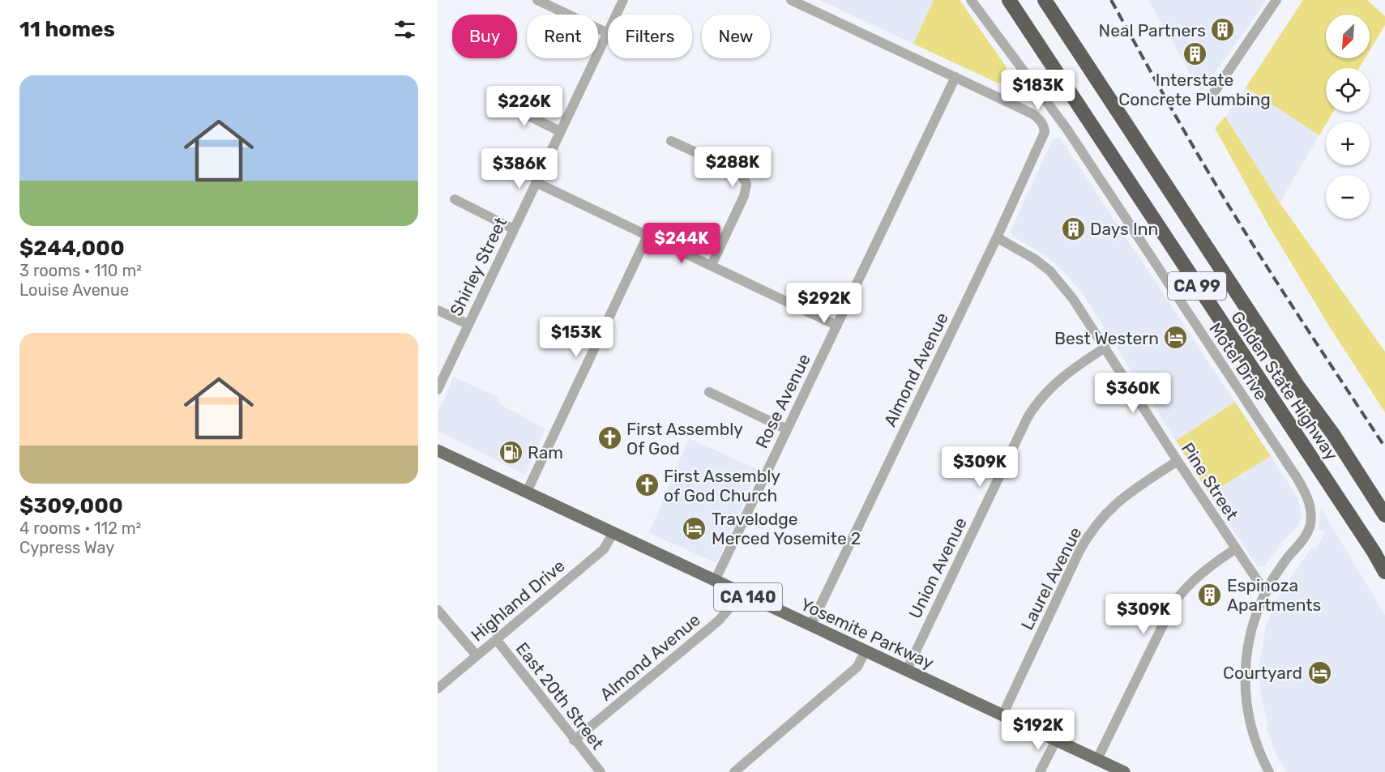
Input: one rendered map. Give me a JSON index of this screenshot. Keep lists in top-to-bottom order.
{
  "streets": {
    "highway": ["CA 99", "Golden State Highway"],
    "main road": ["CA 140", "Yosemite Parkway"],
    "street": [
      "Shirley Street",
      "Motel Drive",
      "Almond Avenue",
      "Rose Avenue",
      "Pine Street",
      "Union Avenue",
      "Laurel Avenue",
      "Highland Drive",
      "East 20th Street"
    ]
  },
  "crossings": [
    ["Motel Drive", "Pine Street"],
    ["Almond Avenue", "Pine Street"],
    ["Almond Avenue", "Yosemite Parkway"],
    ["Almond Avenue", "East 20th Street"],
    ["Rose Avenue", "Yosemite Parkway"],
    ["Pine Street", "Union Avenue"],
    ["Pine Street", "Laurel Avenue"],
    ["Union Avenue", "Yosemite Parkway"],
    ["Laurel Avenue", "Yosemite Parkway"],
    ["Highland Drive", "Yosemite Parkway"],
    ["Highland Drive", "East 20th Street"]
  ],
  "places": {
    "building": [
      "Neal Partners",
      "Interstate Concrete Plumbing",
      "Days Inn",
      "Espinoza Apartments"
    ],
    "hotel": ["Best Western", "Travelodge Merced Yosemite 2", "Courtyard"],
    "church": ["First Assembly Of God", "First Assembly of God Church"],
    "fuel station": ["Ram"]
  },
  "north": "bottom left",
  "page": {
    "heading": "11 homes",
    "map_buttons": ["+", "−"],
    "chip": [
      "Buy",
      "Rent",
      "Filters",
      "New"
    ],
    "list": [
      {
        "name": "$244,000",
        "note": "3 rooms · 110 m² · Louise Avenue"
      },
      {
        "name": "$309,000",
        "note": "4 rooms · 112 m² · Cypress Way"
      }
    ],
    "price": [
      "$183K",
      "$226K",
      "$288K",
      "$386K",
      "$244K",
      "$292K",
      "$153K",
      "$360K",
      "$309K",
      "$309K",
      "$192K"
    ]
  }
}
